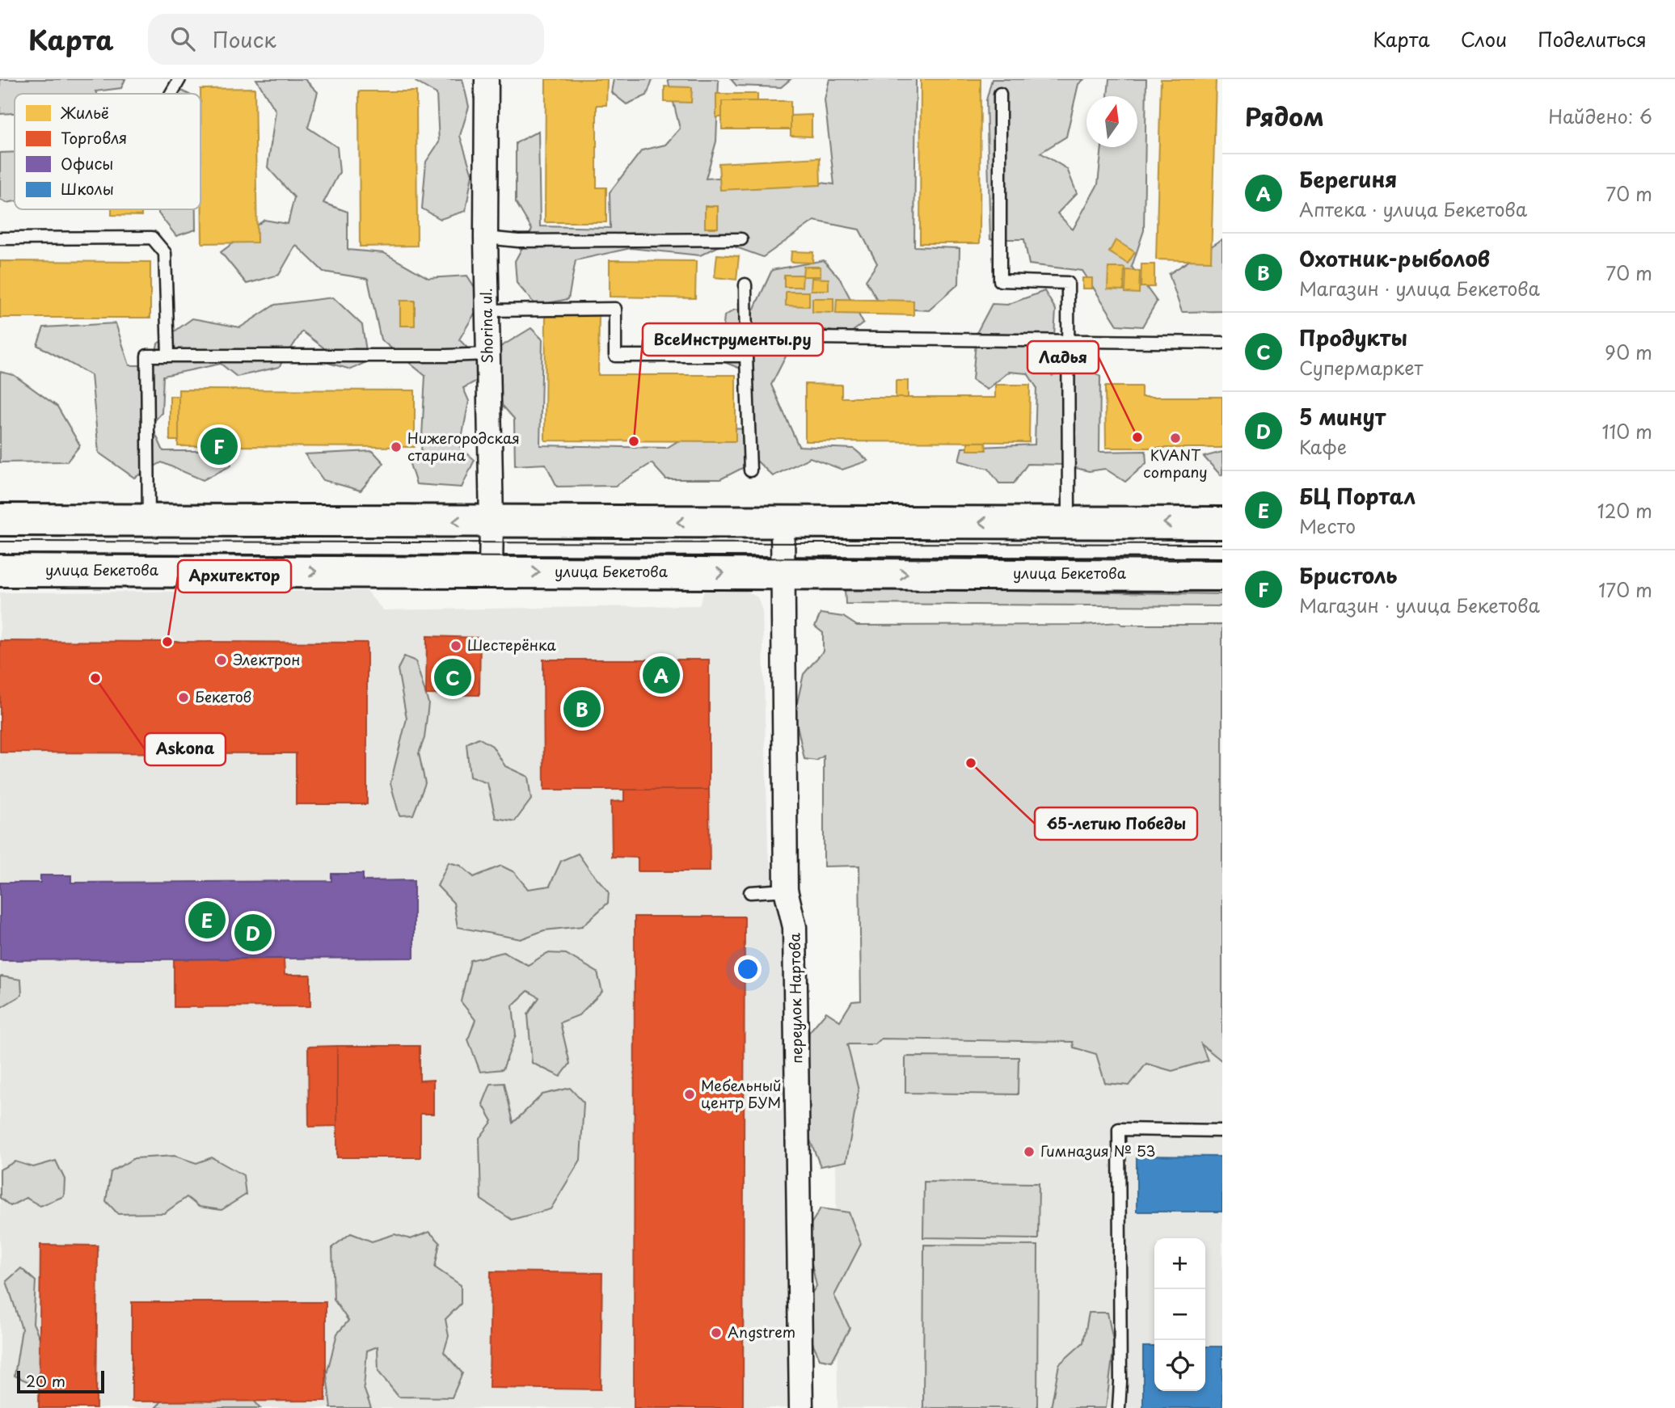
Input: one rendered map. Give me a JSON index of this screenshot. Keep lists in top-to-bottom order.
{
  "streets": {
    "main road": ["улица Бекетова"],
    "street": ["Shorina ul.", "переулок Нартова"]
  },
  "crossings": [
    ["Shorina ul.", "улица Бекетова"],
    ["улица Бекетова", "переулок Нартова"]
  ],
  "places": [
    "Ладья",
    "KVANT company",
    "ВсеИнструменты.ру",
    "Нижегородская старина",
    "Архитектор",
    "Шестерёнка",
    "Электрон",
    "Askona",
    "Бекетов",
    "65-летию Победы",
    "Мебельный центр БУМ",
    "Гимназия № 53",
    "Angstrem"
  ],
  "legend": [
    "Жильё",
    "Торговля",
    "Офисы",
    "Школы"
  ],
  "scale_bar": "20 m",
  "north": "top",
  "page": {
    "header": "Карта",
    "search": "Поиск",
    "nav": ["Карта", "Слои", "Поделиться"],
    "heading": ["Рядом", "Найдено: 6"],
    "list": [
      {
        "mark": "A",
        "name": "Берегиня",
        "note": "Аптека · улица Бекетова",
        "value": "70 m"
      },
      {
        "mark": "B",
        "name": "Охотник-рыболов",
        "note": "Магазин · улица Бекетова",
        "value": "70 m"
      },
      {
        "mark": "C",
        "name": "Продукты",
        "note": "Супермаркет",
        "value": "90 m"
      },
      {
        "mark": "D",
        "name": "5 минут",
        "note": "Кафе",
        "value": "110 m"
      },
      {
        "mark": "E",
        "name": "БЦ Портал",
        "note": "Место",
        "value": "120 m"
      },
      {
        "mark": "F",
        "name": "Бристоль",
        "note": "Магазин · улица Бекетова",
        "value": "170 m"
      }
    ],
    "pins": [
      "F",
      "A",
      "C",
      "B",
      "E",
      "D"
    ],
    "map_buttons": ["+", "−"],
    "scale": "20 m"
  }
}
